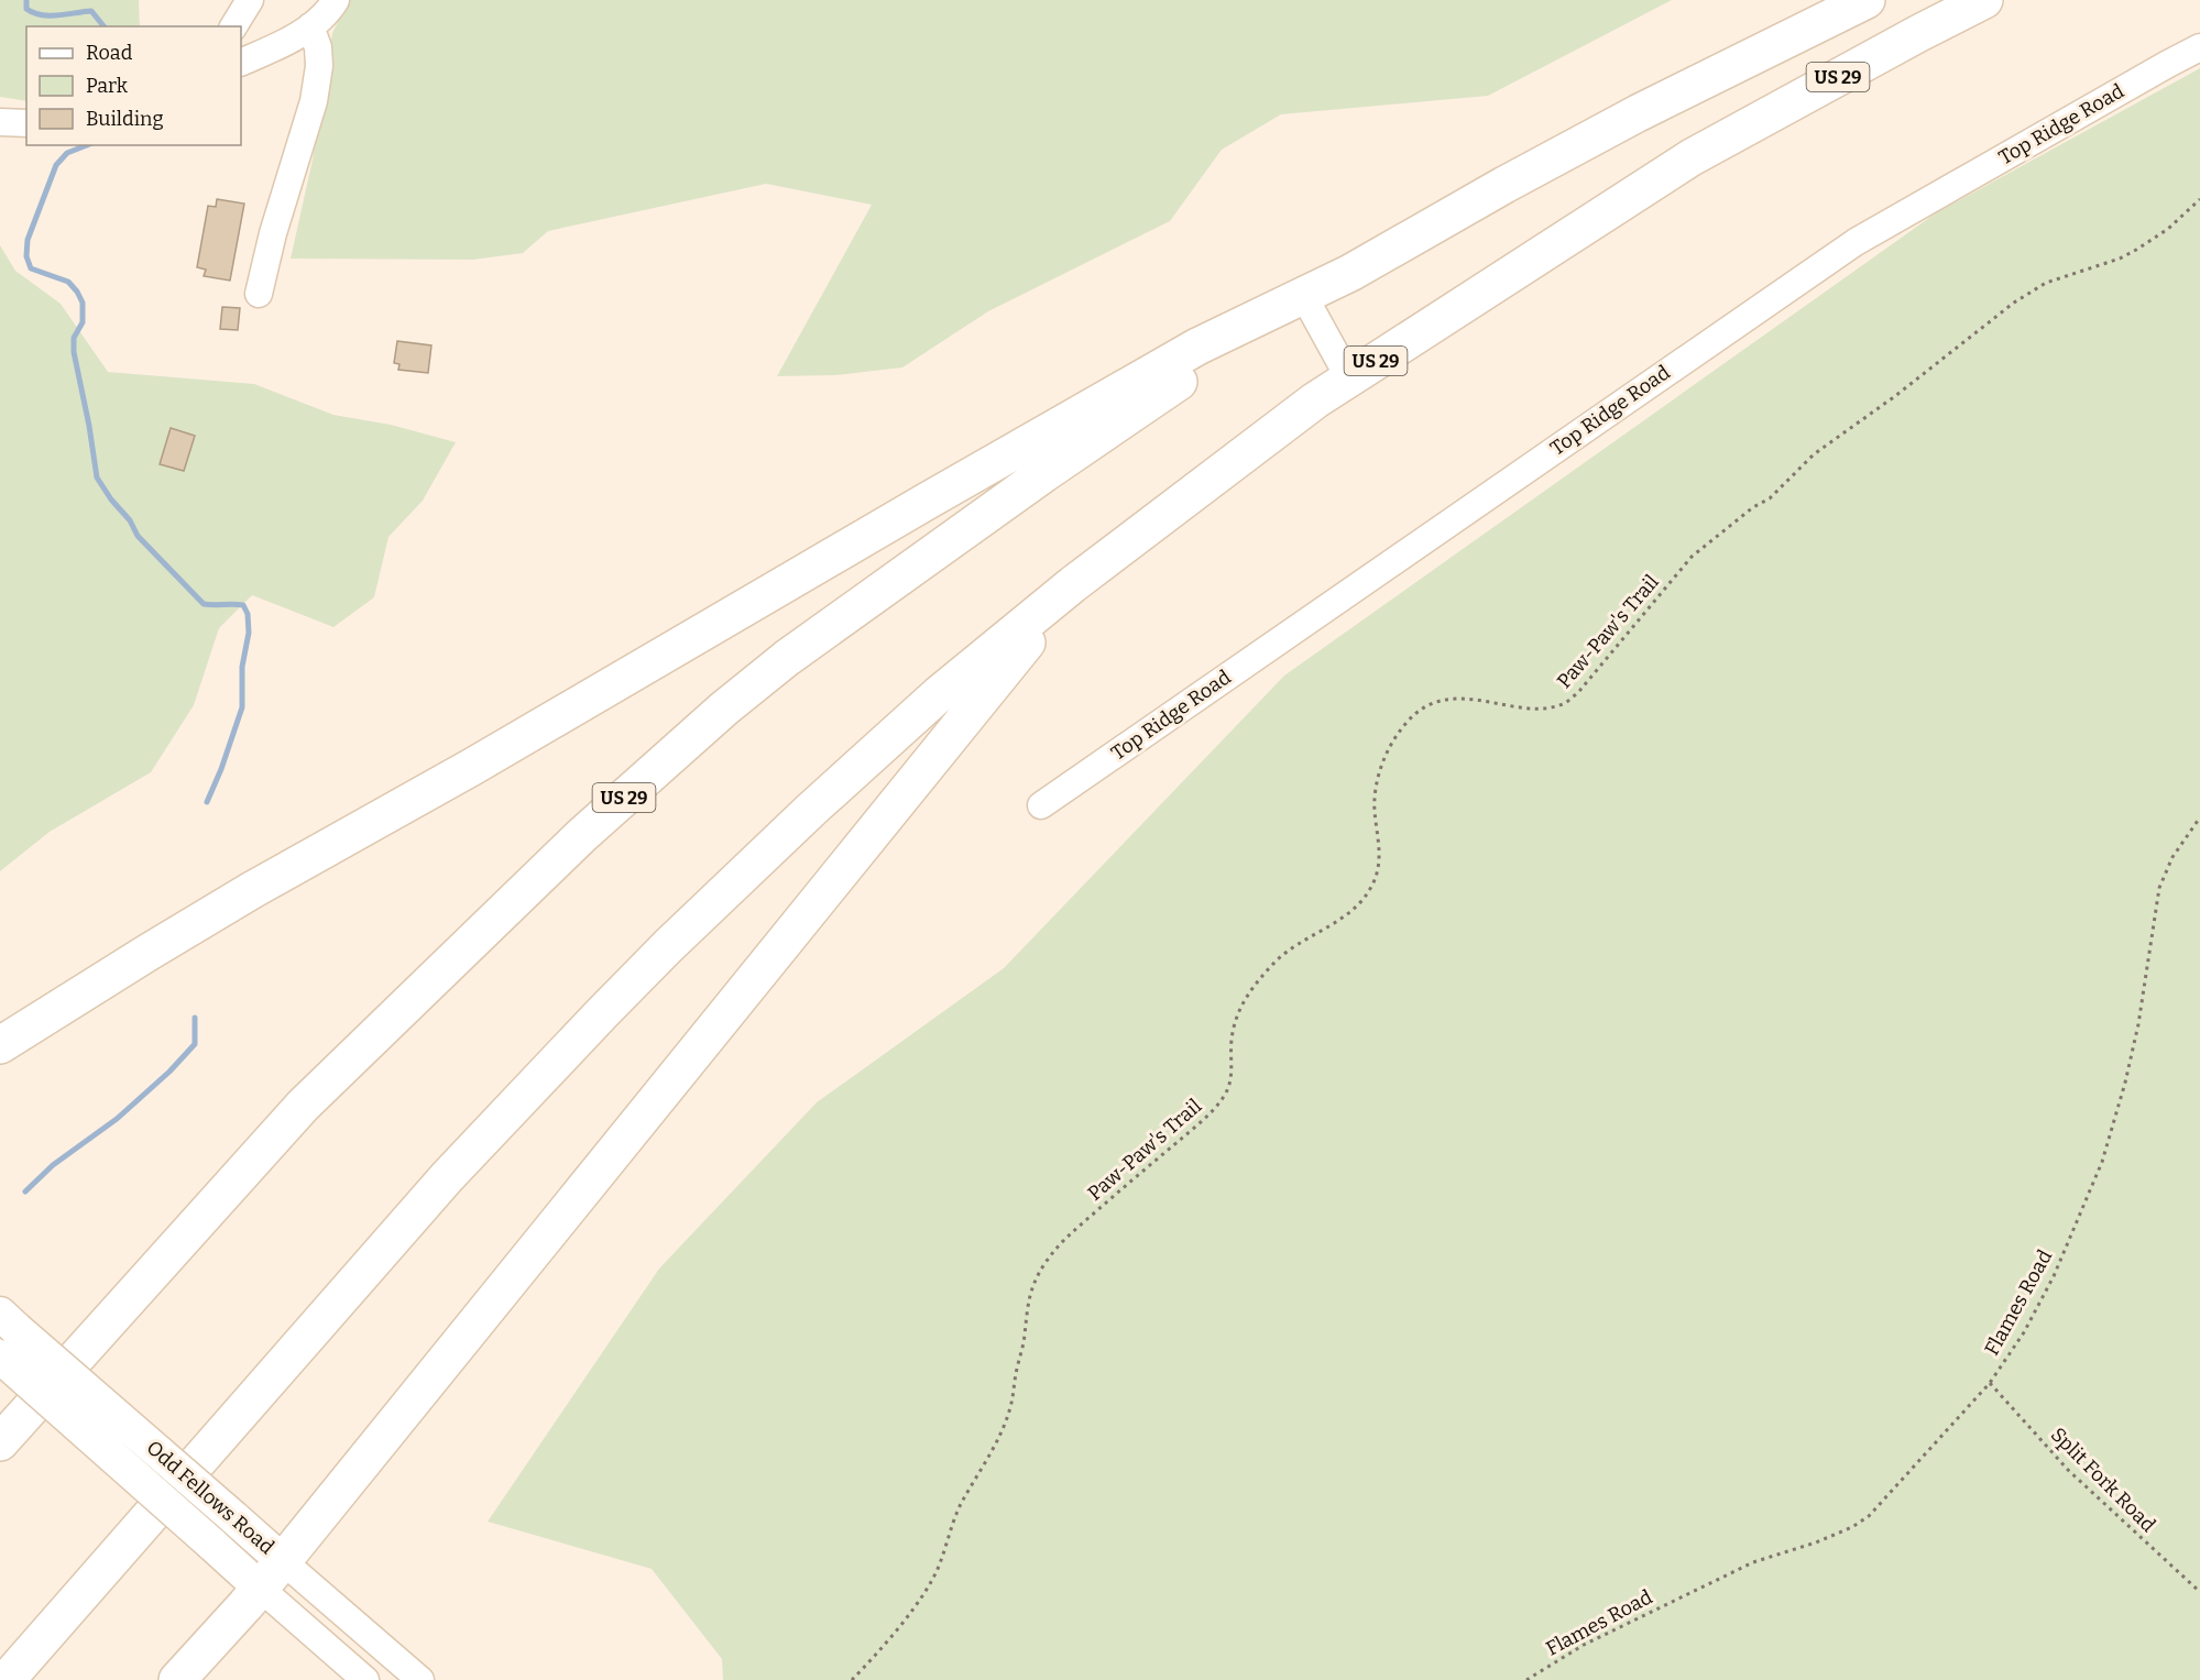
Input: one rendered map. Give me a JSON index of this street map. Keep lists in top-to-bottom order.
{
  "streets": {
    "highway": ["US 29"],
    "main road": ["Odd Fellows Road"],
    "street": ["Top Ridge Road"],
    "path": ["Paw-Paw's Trail", "Flames Road", "Split Fork Road"]
  },
  "crossings": [
    ["Flames Road", "Split Fork Road"]
  ],
  "legend": ["Road", "Park", "Building"]
}
